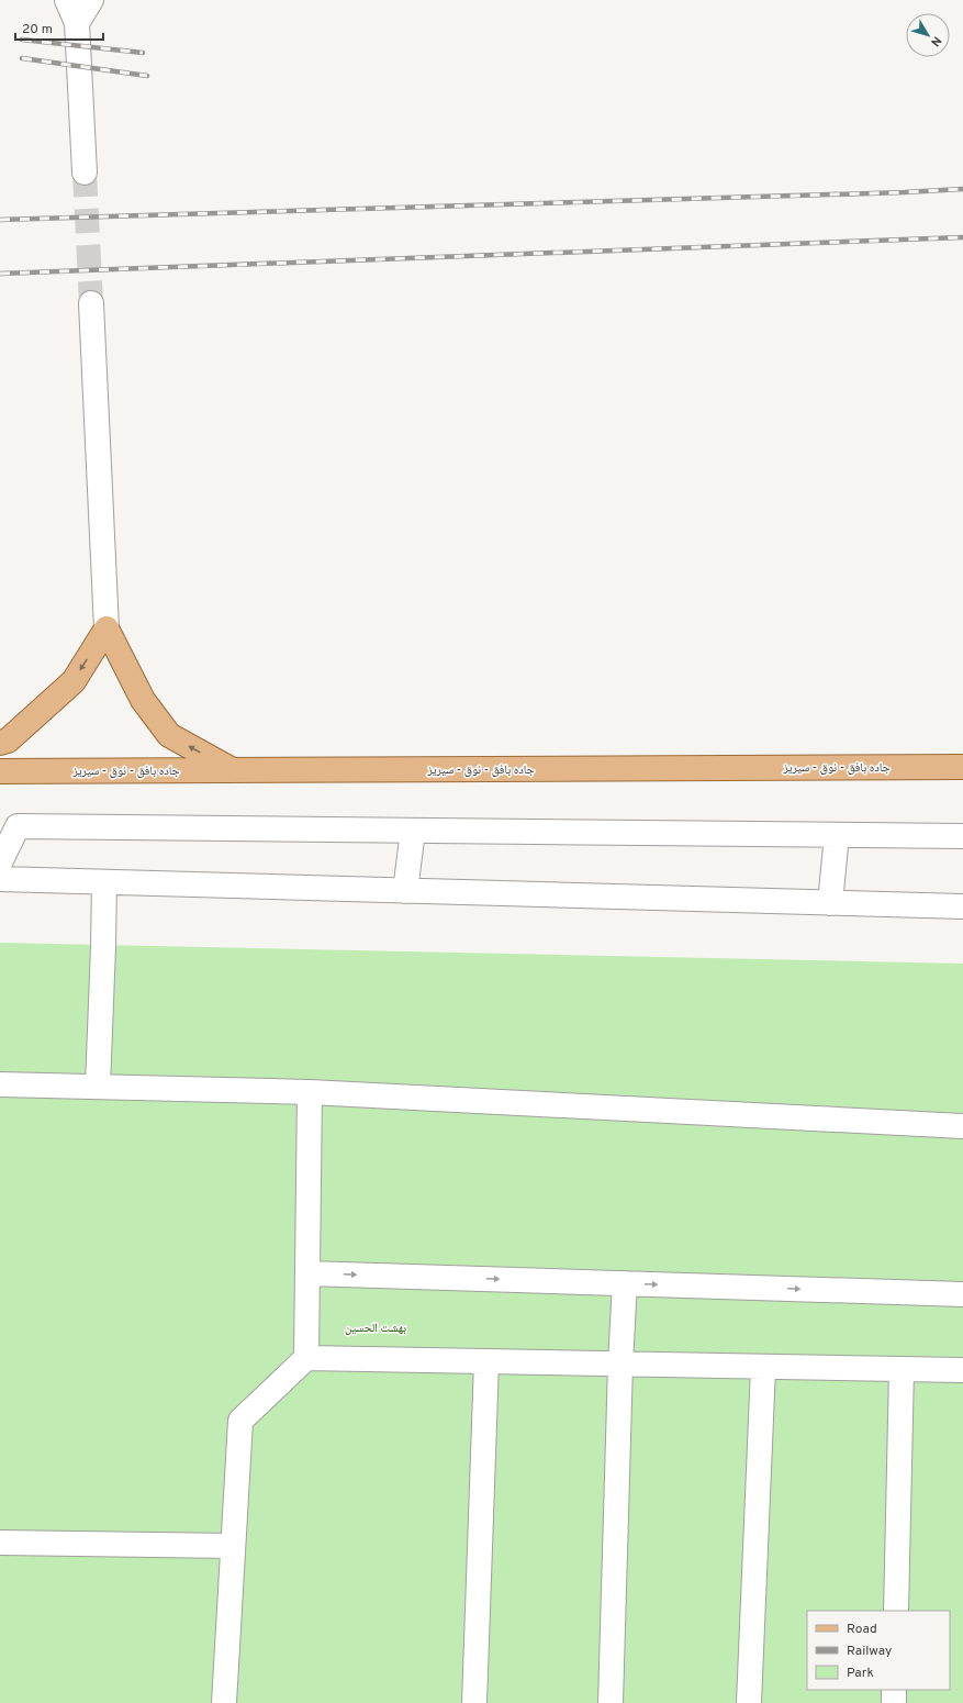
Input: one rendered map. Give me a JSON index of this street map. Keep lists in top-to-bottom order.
{
  "streets": {
    "main road": ["جاده بافق - نوق - سیریز"]
  },
  "parks": ["بهشت الحسین"],
  "legend": ["Road", "Railway", "Park"],
  "scale_bar": "20 m",
  "north": "bottom right"
}
